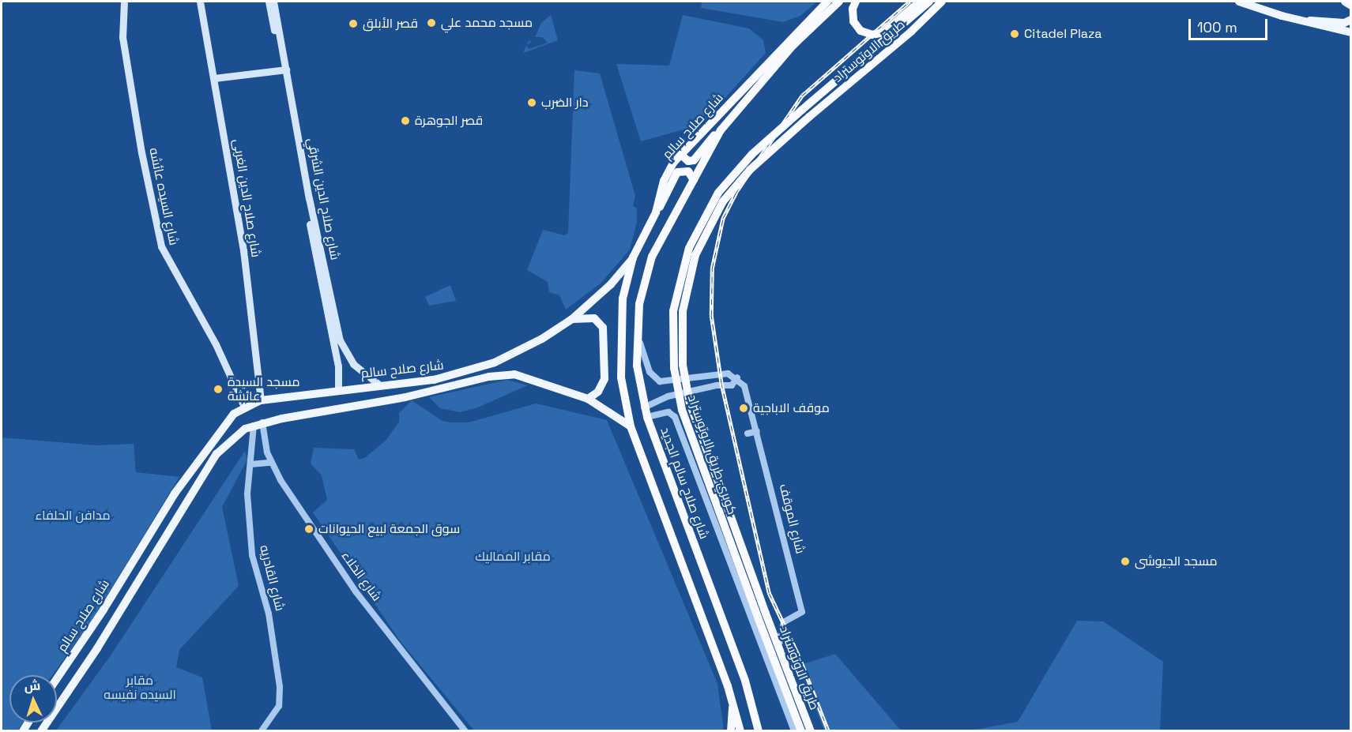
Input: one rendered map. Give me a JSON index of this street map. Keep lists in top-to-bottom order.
{
  "streets": {
    "highway": [
      "طريق الاوتوستراد",
      "شارع صلاح سالم",
      "كوبري طريق الاوتوستراد",
      "شارع صلاح سالم الجديد"
    ],
    "main road": ["شارع السيده عائشه", "شارع صلاح الدين الغربى", "شارع صلاح الدين الشرقي"],
    "street": ["شارع الموقف", "شارع الخلاء", "شارع القادريه"]
  },
  "crossings": [
    ["طريق الاوتوستراد", "كوبري طريق الاوتوستراد"],
    ["طريق الاوتوستراد", "شارع الموقف"],
    ["شارع صلاح سالم", "شارع السيده عائشه"],
    ["شارع صلاح سالم", "شارع صلاح الدين الغربى"],
    ["شارع صلاح سالم", "شارع صلاح الدين الشرقي"],
    ["شارع صلاح سالم", "شارع صلاح سالم الجديد"],
    ["شارع صلاح سالم", "شارع الخلاء"],
    ["شارع صلاح سالم", "شارع القادريه"]
  ],
  "parks": ["مدافن الحلفاء", "مقابر المماليك", "مقابر السيده نفيسه"],
  "places": [
    "مسجد محمد علي",
    "قصر الأبلق",
    "Citadel Plaza",
    "دار الضرب",
    "قصر الجوهرة",
    "مسجد السيدة عائشة",
    "موقف الاباجية",
    "سوق الجمعة لبيع الحيوانات",
    "مسجد الجيوشى"
  ],
  "scale_bar": "100 m",
  "north": "top"
}
